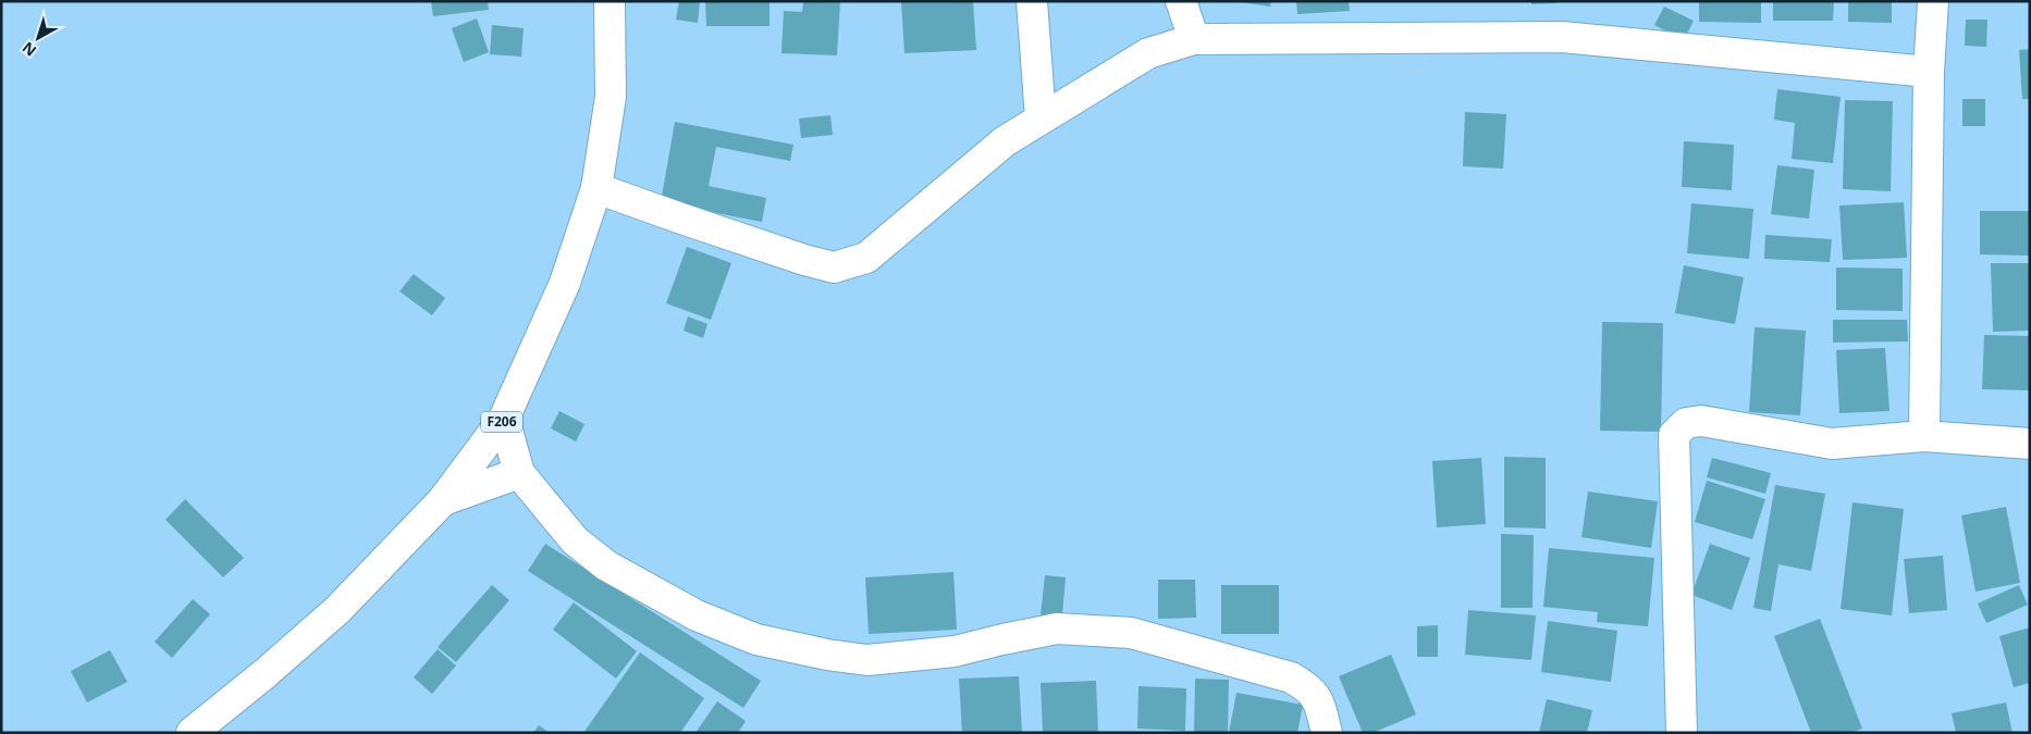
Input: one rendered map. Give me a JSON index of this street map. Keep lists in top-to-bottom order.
{
  "streets": {
    "street": ["F206"]
  },
  "north": "bottom left"
}
